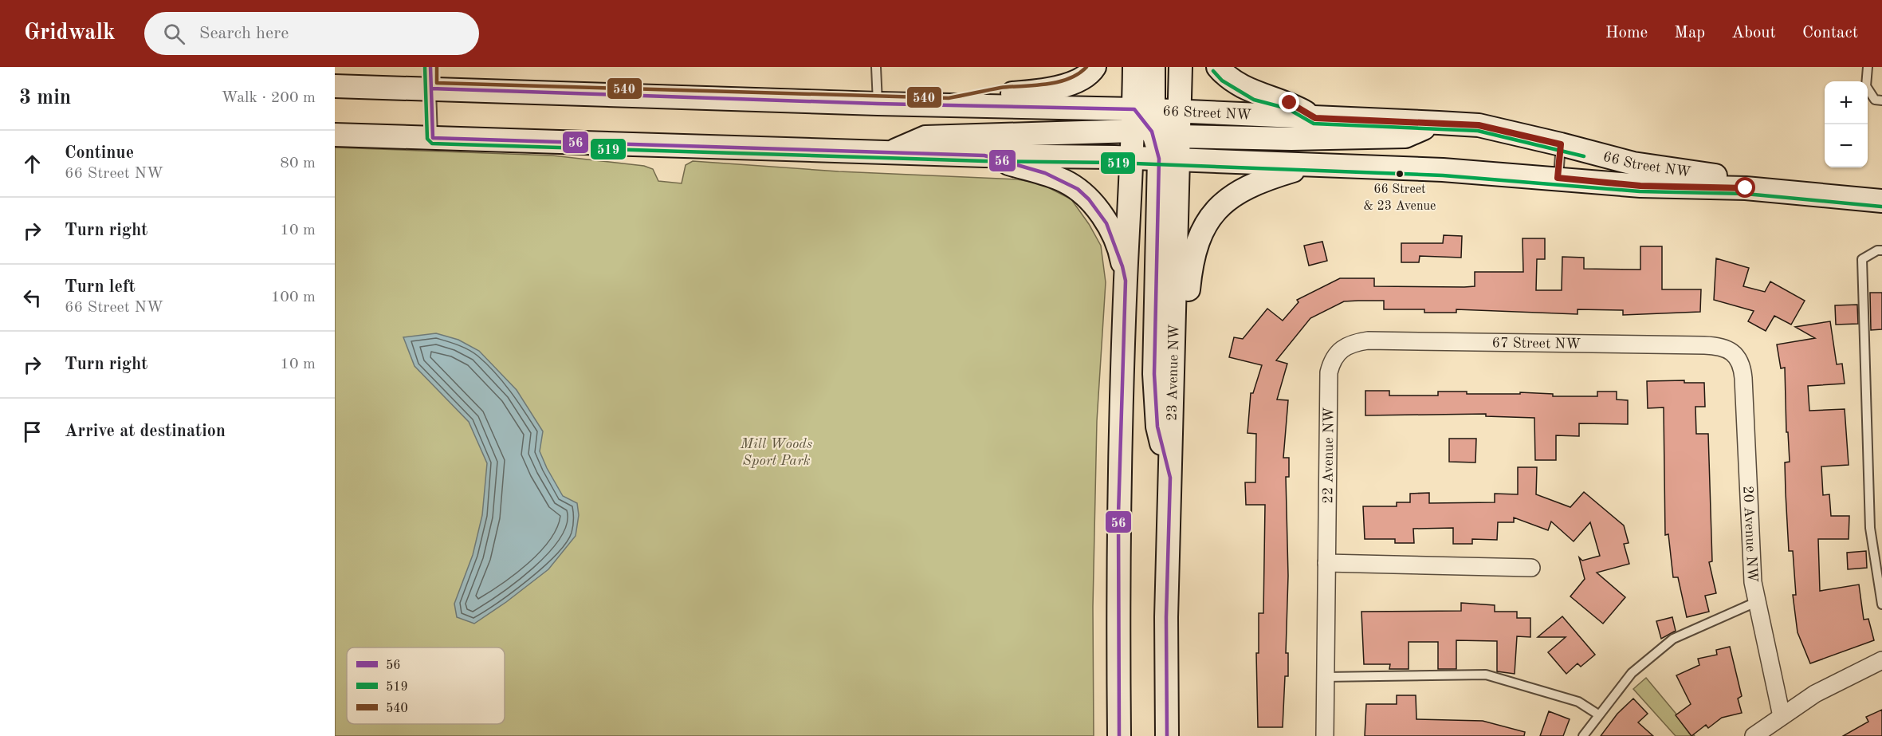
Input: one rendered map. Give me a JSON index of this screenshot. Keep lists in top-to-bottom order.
{
  "streets": {
    "main road": ["66 Street NW", "23 Avenue NW"],
    "street": ["67 Street NW", "22 Avenue NW", "20 Avenue NW"]
  },
  "crossings": [
    ["66 Street NW", "23 Avenue NW"],
    ["67 Street NW", "22 Avenue NW"],
    ["67 Street NW", "20 Avenue NW"]
  ],
  "parks": ["Mill Woods Sport Park"],
  "places": ["66 Street & 23 Avenue"],
  "lines": ["transit line 56", "transit line 519", "transit line 540"],
  "legend": ["56", "519", "540"],
  "page": {
    "header": "Gridwalk",
    "search": "Search here",
    "nav": [
      "Home",
      "Map",
      "About",
      "Contact"
    ],
    "heading": ["3 min", "Walk · 200 m"],
    "map_buttons": ["+", "−"],
    "list": [
      ["Continue", "66 Street NW", "80 m"],
      ["Turn right", "10 m"],
      ["Turn left", "66 Street NW", "100 m"],
      ["Turn right", "10 m"],
      "Arrive at destination"
    ]
  }
}
